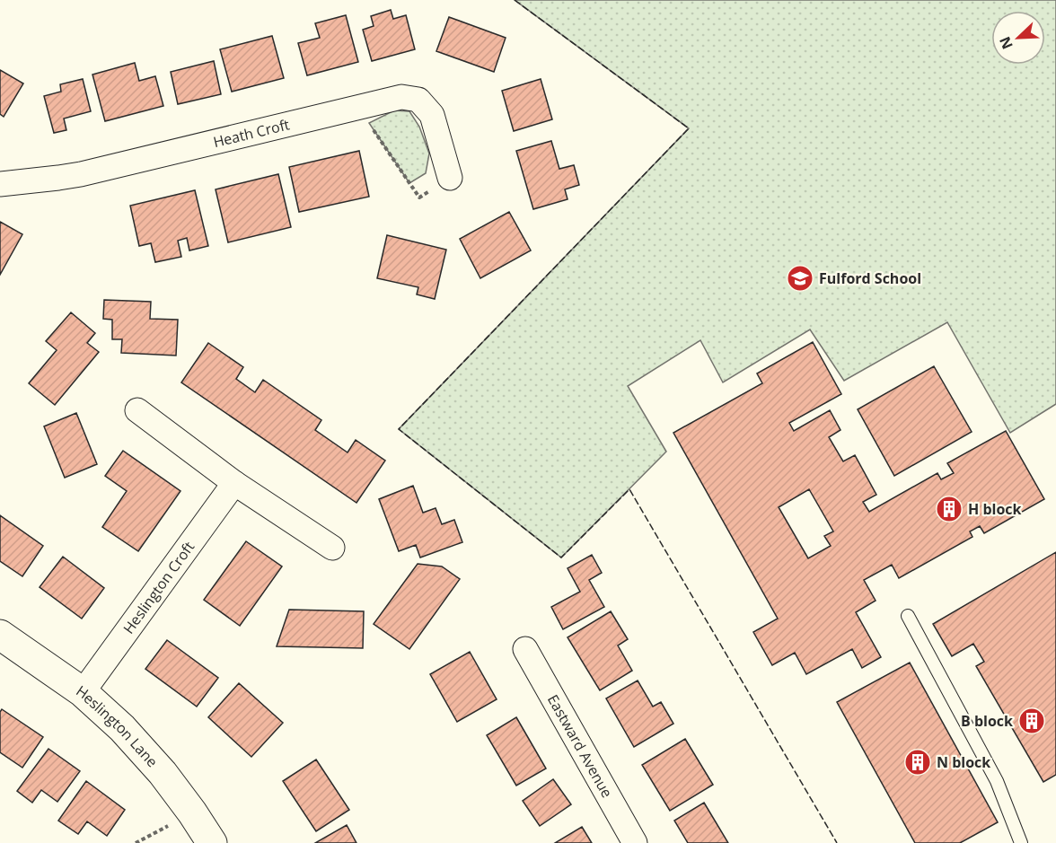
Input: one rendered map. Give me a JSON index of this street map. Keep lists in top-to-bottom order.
{
  "streets": {
    "street": [
      "Heath Croft",
      "Heslington Croft",
      "Heslington Lane",
      "Eastward Avenue"
    ]
  },
  "crossings": [
    ["Heslington Croft", "Heslington Lane"]
  ],
  "places": {
    "school or university": ["Fulford School"],
    "building": ["H block", "B block", "N block"]
  },
  "north": "bottom left"
}
